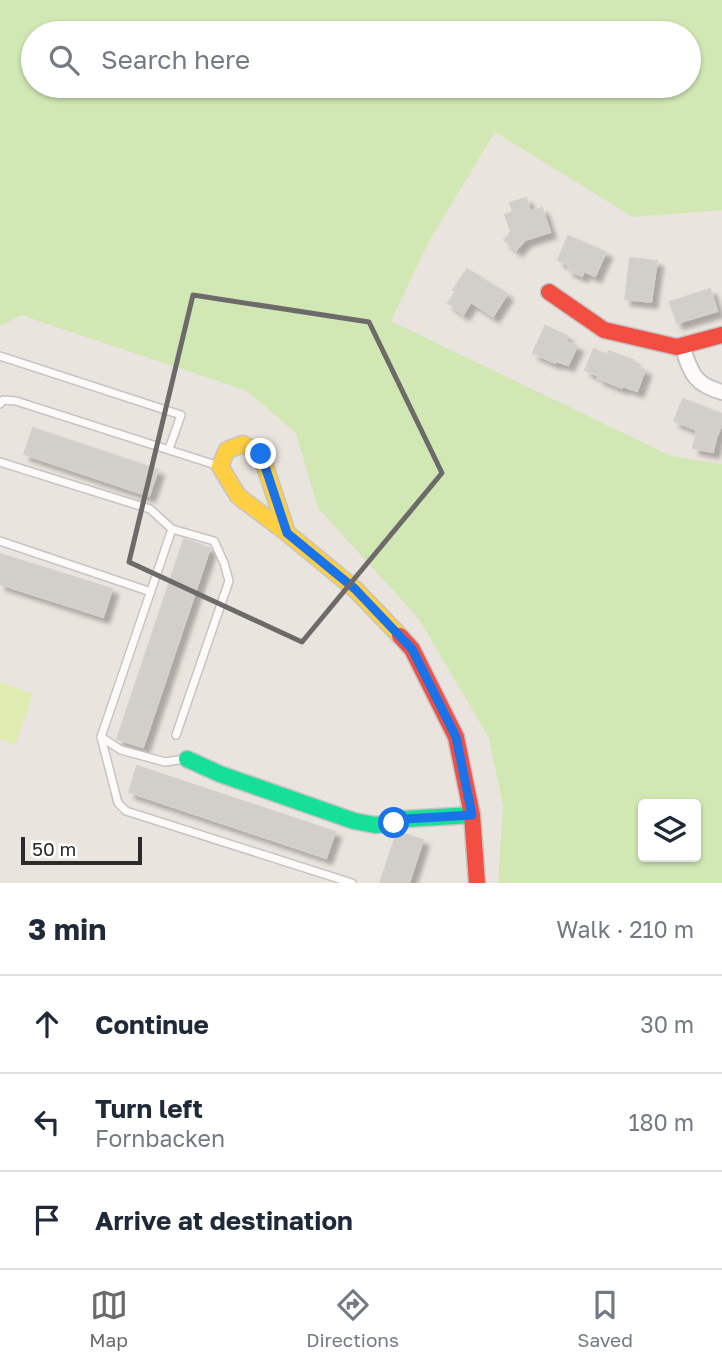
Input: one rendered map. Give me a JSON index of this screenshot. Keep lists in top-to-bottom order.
{
  "scale_bar": "50 m",
  "page": {
    "search": "Search here",
    "scale": "50 m",
    "heading": ["3 min", "Walk · 210 m"],
    "list": [
      ["Continue", "30 m"],
      ["Turn left", "Fornbacken", "180 m"],
      "Arrive at destination"
    ],
    "nav": ["Map", "Directions", "Saved"]
  }
}
